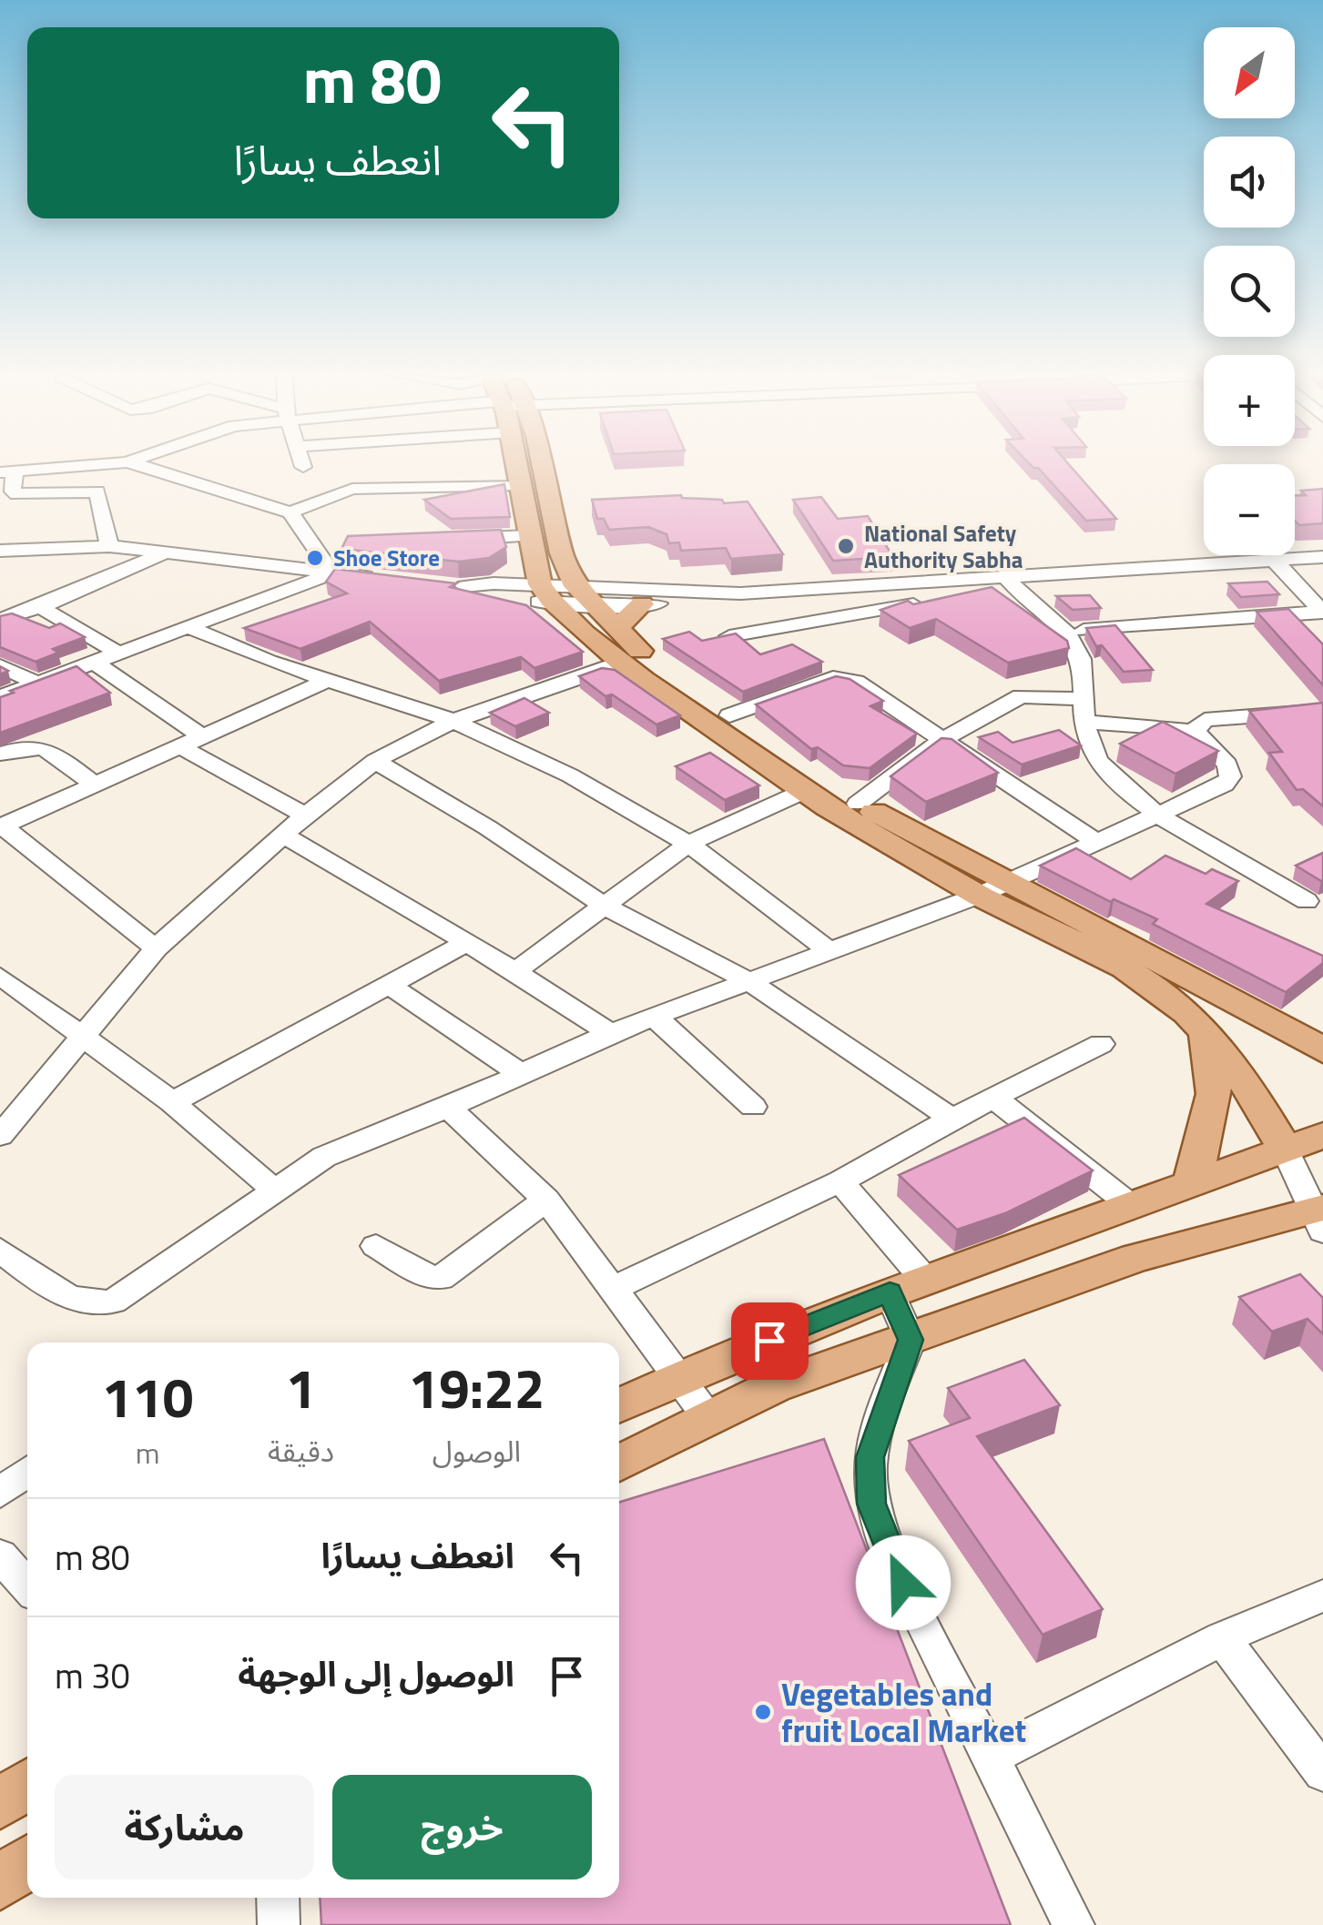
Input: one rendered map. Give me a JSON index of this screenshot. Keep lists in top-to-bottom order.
{
  "places": ["National Safety Authority Sabha", "Shoe Store", "Vegetables and fruit Local Market"],
  "north": "bottom left",
  "page": {
    "map_buttons": ["+", "−"],
    "turn": ["80 m", "انعطف يسارًا"],
    "eta": [
      "19:22",
      "الوصول",
      "1",
      "دقيقة",
      "110",
      "m"
    ],
    "list": [
      {
        "name": "انعطف يسارًا",
        "value": "80 m"
      },
      {
        "name": "الوصول إلى الوجهة",
        "value": "30 m"
      }
    ],
    "buttons": ["خروج", "مشاركة"]
  }
}
